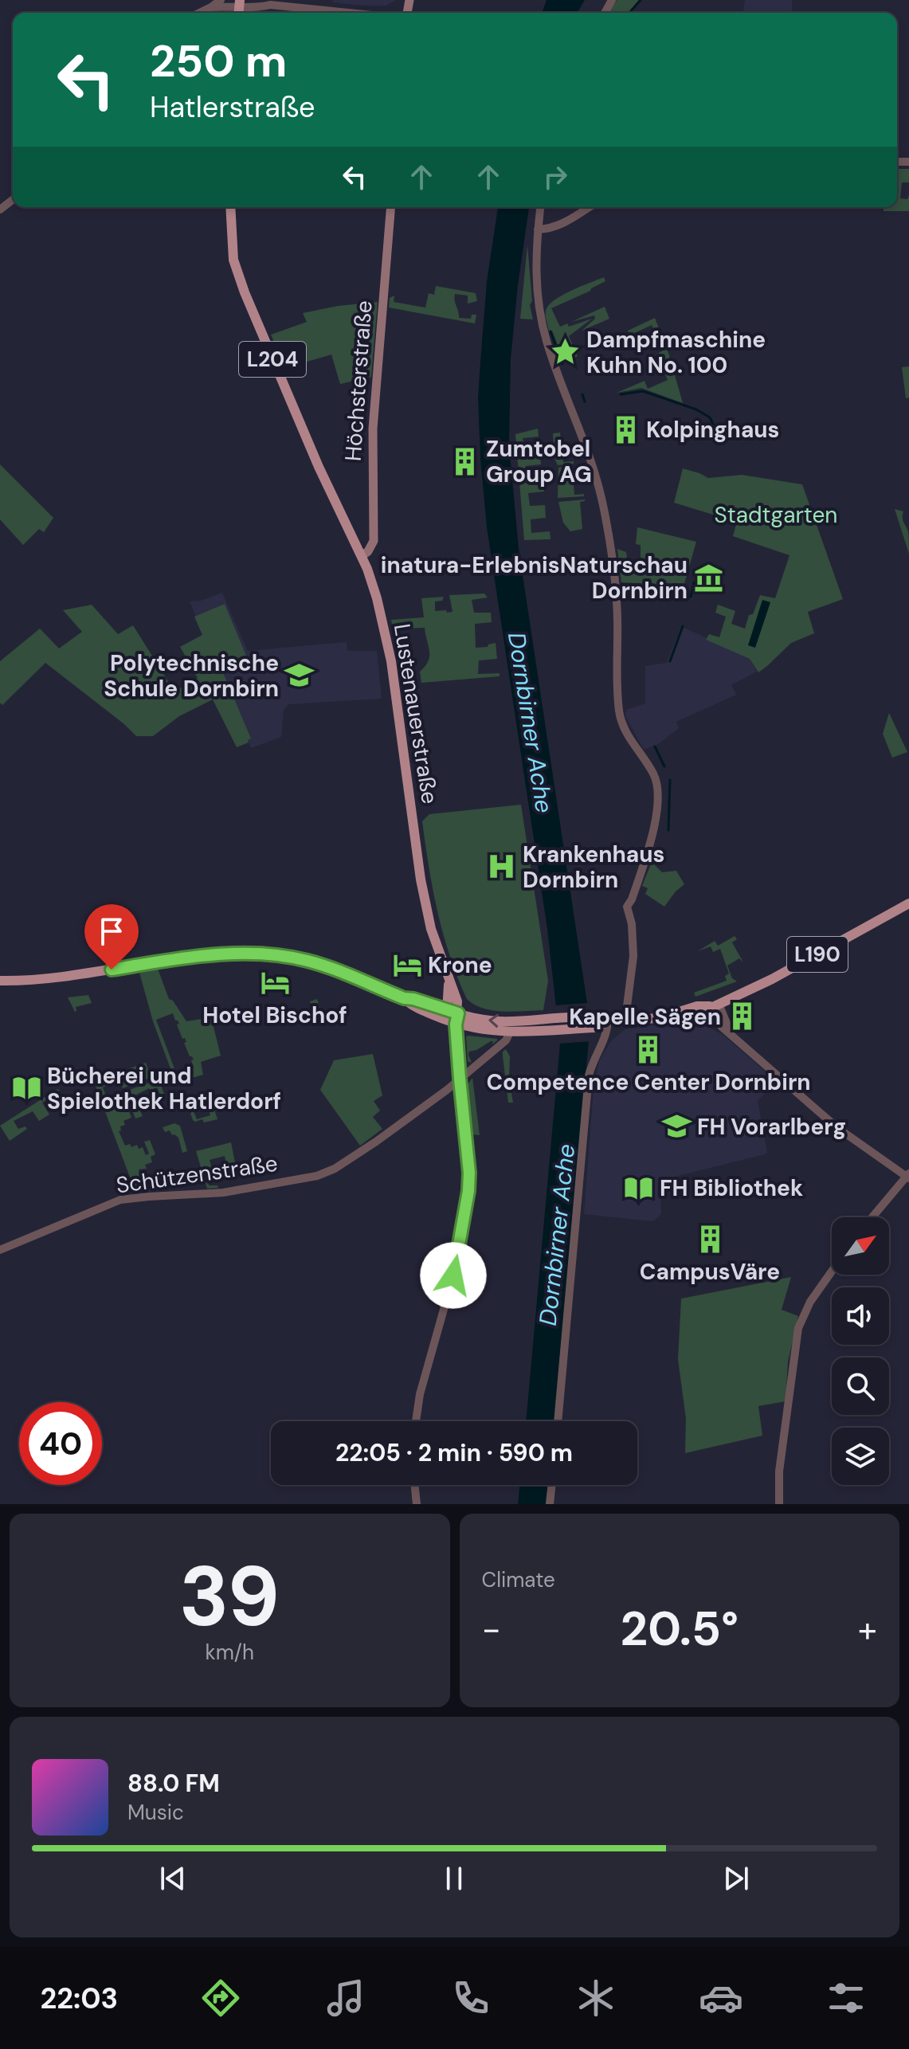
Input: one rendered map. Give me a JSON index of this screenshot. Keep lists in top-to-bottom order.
{
  "streets": {
    "main road": [
      "L204",
      "Höchsterstraße",
      "Lustenauerstraße",
      "L190"
    ],
    "street": ["Schützenstraße"]
  },
  "crossings": [
    ["L204", "Lustenauerstraße"],
    ["L204", "L190"],
    ["Höchsterstraße", "Lustenauerstraße"],
    ["Lustenauerstraße", "L190"],
    ["L190", "Schützenstraße"]
  ],
  "water": ["Dornbirner Ache"],
  "parks": ["Stadtgarten"],
  "places": {
    "place": ["Dampfmaschine Kuhn No. 100"],
    "building": [
      "Kolpinghaus",
      "Zumtobel Group AG",
      "Kapelle Sägen",
      "Competence Center Dornbirn",
      "CampusVäre"
    ],
    "museum": ["inatura-ErlebnisNaturschau Dornbirn"],
    "school or university": ["Polytechnische Schule Dornbirn", "FH Vorarlberg"],
    "hospital": ["Krankenhaus Dornbirn"],
    "hotel": ["Krone", "Hotel Bischof"],
    "library": ["Bücherei und Spielothek Hatlerdorf", "FH Bibliothek"]
  },
  "north": "top right",
  "page": {
    "turn": ["250 m", "Hatlerstraße"],
    "limit": "40",
    "trip": "22:05 · 2 min · 590 m",
    "tile": [
      ["39", "km/h"],
      "Climate"
    ],
    "heat": ["−", "20.5°", "+"],
    "song": ["88.0 FM", "Music"],
    "tabs": "22:03"
  }
}
